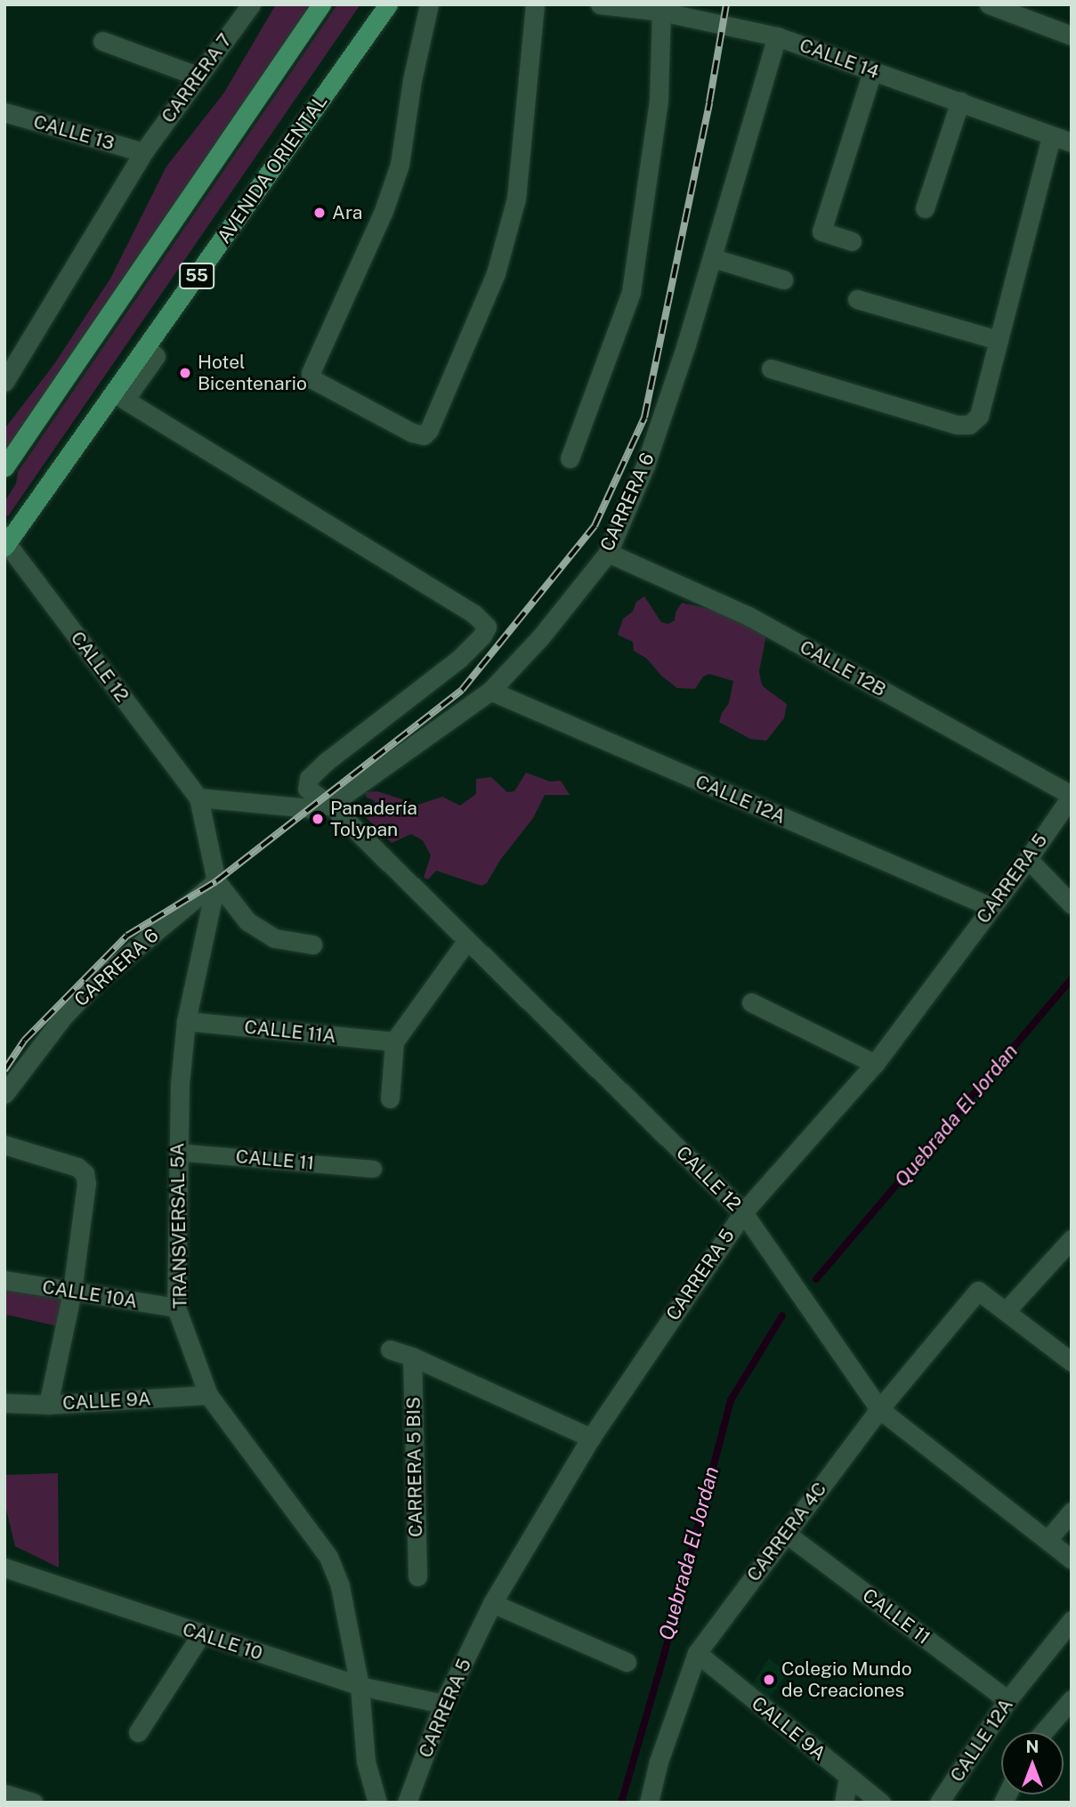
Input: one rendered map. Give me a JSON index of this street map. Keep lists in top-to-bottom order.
{
  "streets": {
    "main road": ["AVENIDA ORIENTAL", "55"],
    "street": [
      "CALLE 14",
      "CARRERA 7",
      "CALLE 13",
      "CARRERA 6",
      "CALLE 12",
      "CALLE 12B",
      "CALLE 12A",
      "CARRERA 5",
      "CALLE 11A",
      "CALLE 11",
      "TRANSVERSAL 5A",
      "CALLE 10A",
      "CALLE 9A",
      "CARRERA 5 BIS",
      "CARRERA 4C",
      "CALLE 10"
    ]
  },
  "crossings": [
    ["CALLE 14", "CARRERA 6"],
    ["CARRERA 7", "CALLE 13"],
    ["AVENIDA ORIENTAL", "CALLE 12"],
    ["CARRERA 6", "CALLE 12"],
    ["CARRERA 6", "CALLE 12B"],
    ["CARRERA 6", "CALLE 12A"],
    ["CARRERA 6", "TRANSVERSAL 5A"],
    ["CALLE 12", "CARRERA 5"],
    ["CALLE 12", "TRANSVERSAL 5A"],
    ["CALLE 12", "CARRERA 4C"],
    ["CALLE 12B", "CARRERA 5"],
    ["CALLE 12A", "CARRERA 5"],
    ["CALLE 12A", "CALLE 11"],
    ["CARRERA 5", "CALLE 10"],
    ["CALLE 11A", "TRANSVERSAL 5A"],
    ["CALLE 11", "TRANSVERSAL 5A"],
    ["CALLE 11", "CARRERA 4C"],
    ["TRANSVERSAL 5A", "CALLE 10A"],
    ["TRANSVERSAL 5A", "CALLE 9A"],
    ["TRANSVERSAL 5A", "CALLE 10"],
    ["CALLE 9A", "CARRERA 4C"]
  ],
  "water": ["Quebrada El Jordan"],
  "places": [
    "Ara",
    "Hotel Bicentenario",
    "Panadería Tolypan",
    "Colegio Mundo de Creaciones"
  ],
  "north": "top"
}
